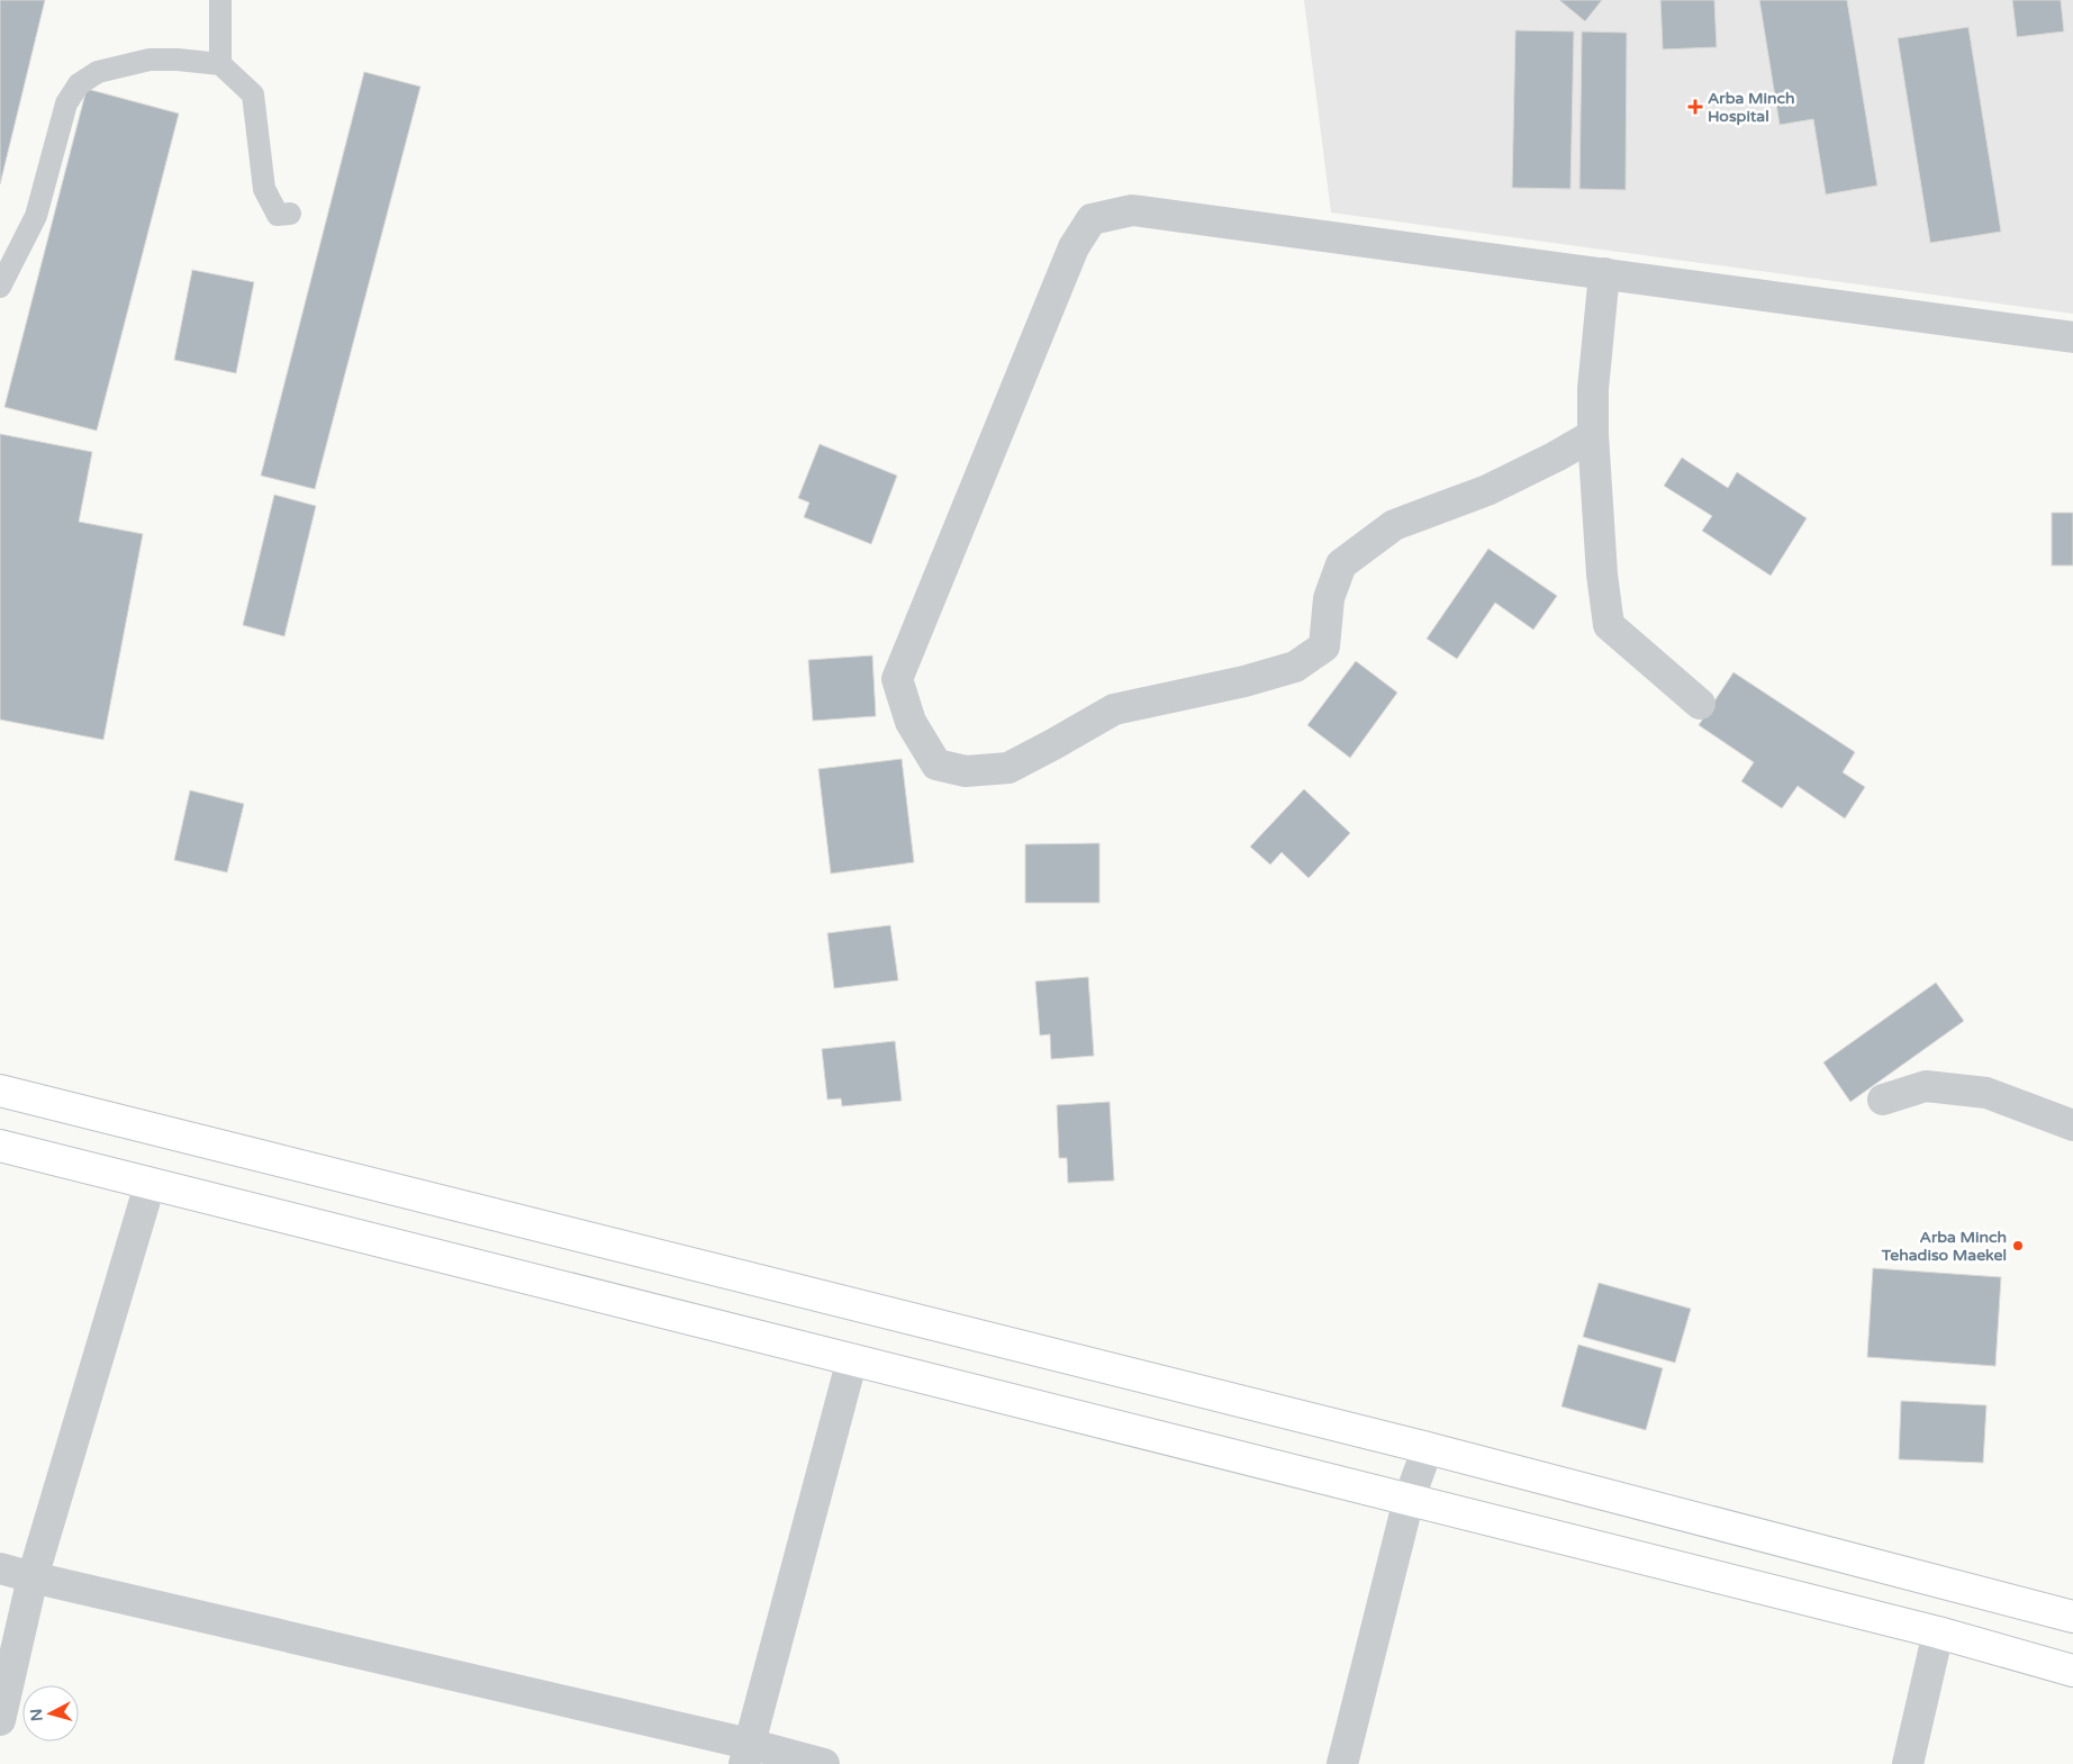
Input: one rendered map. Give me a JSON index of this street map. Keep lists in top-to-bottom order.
{
  "places": {
    "health": ["Arba Minch Hospital"],
    "other": ["Arba Minch Tehadiso Maekel"]
  },
  "north": "left"
}
